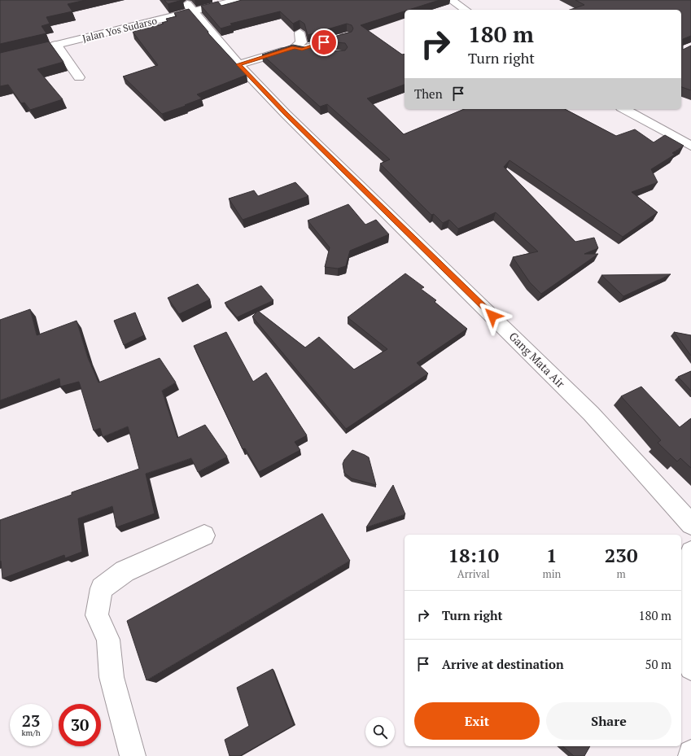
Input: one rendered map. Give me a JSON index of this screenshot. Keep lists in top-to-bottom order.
{
  "streets": {
    "main road": ["Jalan Yos Sudarso", "Gang Mata Air"]
  },
  "crossings": [
    ["Jalan Yos Sudarso", "Gang Mata Air"]
  ],
  "page": {
    "turn": ["180 m", "Turn right"],
    "then": "Then",
    "eta": [
      "18:10",
      "Arrival",
      "1",
      "min",
      "230",
      "m"
    ],
    "list": [
      {
        "name": "Turn right",
        "value": "180 m"
      },
      {
        "name": "Arrive at destination",
        "value": "50 m"
      }
    ],
    "buttons": ["Exit", "Share"],
    "speed": "23 km/h",
    "limit": "30"
  }
}
